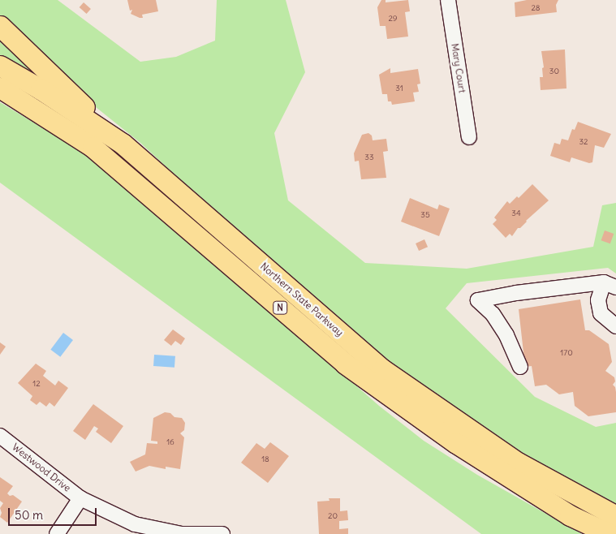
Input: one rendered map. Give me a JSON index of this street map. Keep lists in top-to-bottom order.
{
  "streets": {
    "highway": ["Northern State Parkway", "N"],
    "street": ["Mary Court", "Westwood Drive"]
  },
  "house_numbers": [
    "28",
    "29",
    "30",
    "31",
    "32",
    "33",
    "34",
    "35",
    "170",
    "12",
    "16",
    "18",
    "20"
  ],
  "scale_bar": "50 m"
}
